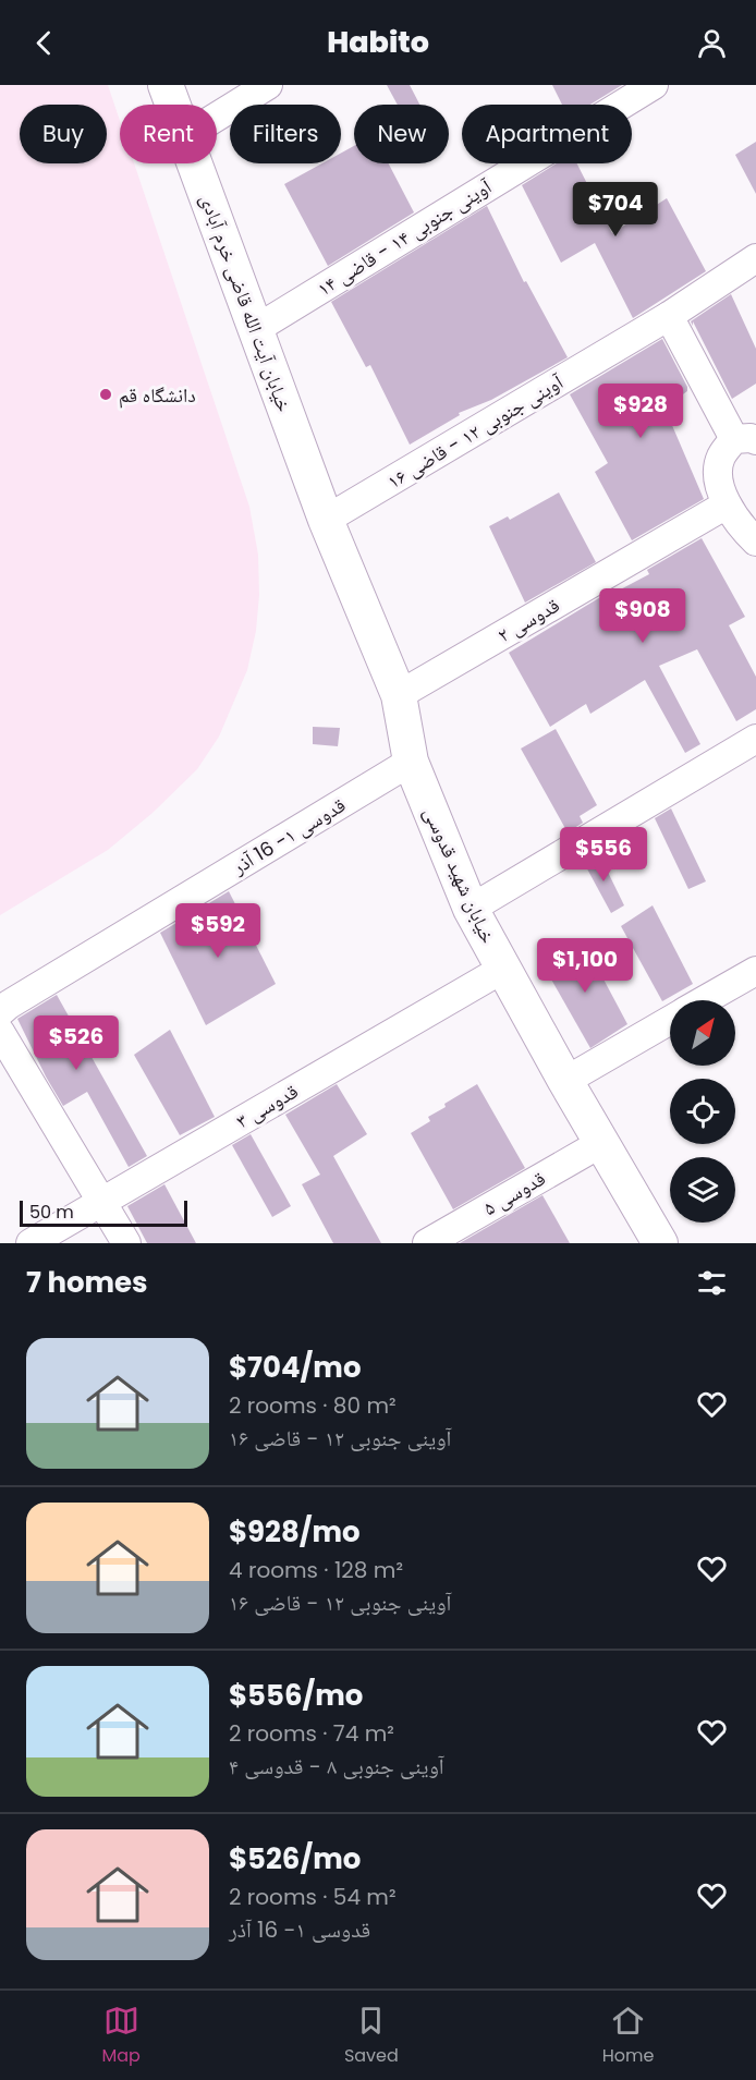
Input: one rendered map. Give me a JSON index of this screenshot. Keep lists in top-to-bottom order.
{
  "streets": {
    "main road": ["خیابان آیت الله قاضی خرم آبادی", "خیابان شهید قدوسی"],
    "street": [
      "آوینی جنوبی ۱۴ - قاضی ۱۴",
      "آوینی جنوبی ۱۲ - قاضی ۱۶",
      "قدوسی ۲",
      "قدوسی ۱- 16 آذر",
      "قدوسی ۳",
      "قدوسی ۵"
    ]
  },
  "crossings": [
    ["آوینی جنوبی ۱۴ - قاضی ۱۴", "خیابان آیت الله قاضی خرم آبادی"],
    ["خیابان آیت الله قاضی خرم آبادی", "آوینی جنوبی ۱۲ - قاضی ۱۶"],
    ["خیابان آیت الله قاضی خرم آبادی", "خیابان شهید قدوسی"],
    ["آوینی جنوبی ۱۲ - قاضی ۱۶", "خیابان شهید قدوسی"],
    ["قدوسی ۲", "خیابان شهید قدوسی"],
    ["قدوسی ۱- 16 آذر", "خیابان شهید قدوسی"],
    ["خیابان شهید قدوسی", "قدوسی ۳"],
    ["خیابان شهید قدوسی", "قدوسی ۵"]
  ],
  "places": ["دانشگاه قم"],
  "scale_bar": "50 m",
  "north": "top right",
  "page": {
    "header": "Habito",
    "chip": [
      "Buy",
      "Rent",
      "Filters",
      "New",
      "Apartment"
    ],
    "price": [
      "$704",
      "$928",
      "$908",
      "$556",
      "$592",
      "$1,100",
      "$526"
    ],
    "scale": "50 m",
    "heading": "7 homes",
    "list": [
      {
        "name": "$704/mo",
        "note": "2 rooms · 80 m² · آوینی جنوبی ۱۲ - قاضی ۱۶"
      },
      {
        "name": "$928/mo",
        "note": "4 rooms · 128 m² · آوینی جنوبی ۱۲ - قاضی ۱۶"
      },
      {
        "name": "$556/mo",
        "note": "2 rooms · 74 m² · آوینی جنوبی ۸ - قدوسی ۴"
      },
      {
        "name": "$526/mo",
        "note": "2 rooms · 54 m² · قدوسی ۱- 16 آذر"
      }
    ],
    "tabs": ["Map", "Saved", "Home"]
  }
}
